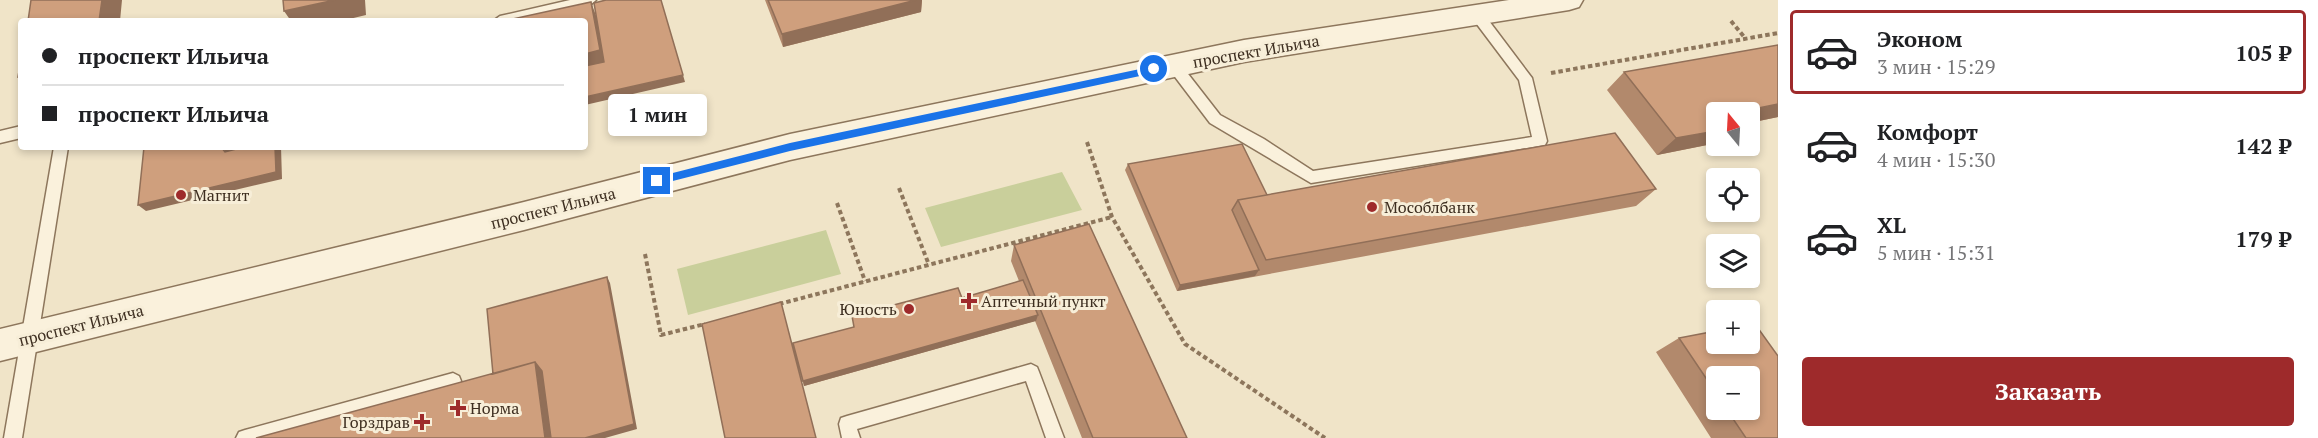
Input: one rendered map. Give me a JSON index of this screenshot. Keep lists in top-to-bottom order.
{
  "streets": {
    "street": ["проспект Ильича"]
  },
  "places": {
    "other": ["Магнит", "Мособлбанк", "Юность"],
    "health": ["Аптечный пункт", "Норма", "Горздрав"]
  },
  "north": "top",
  "page": {
    "list": [
      {
        "name": "Эконом",
        "note": "3 мин · 15:29",
        "value": "105 ₽"
      },
      {
        "name": "Комфорт",
        "note": "4 мин · 15:30",
        "value": "142 ₽"
      },
      {
        "name": "XL",
        "note": "5 мин · 15:31",
        "value": "179 ₽"
      }
    ],
    "banner": ["проспект Ильича", "проспект Ильича"],
    "bubble": "1 мин",
    "map_buttons": ["+", "−"],
    "buttons": "Заказать"
  }
}
